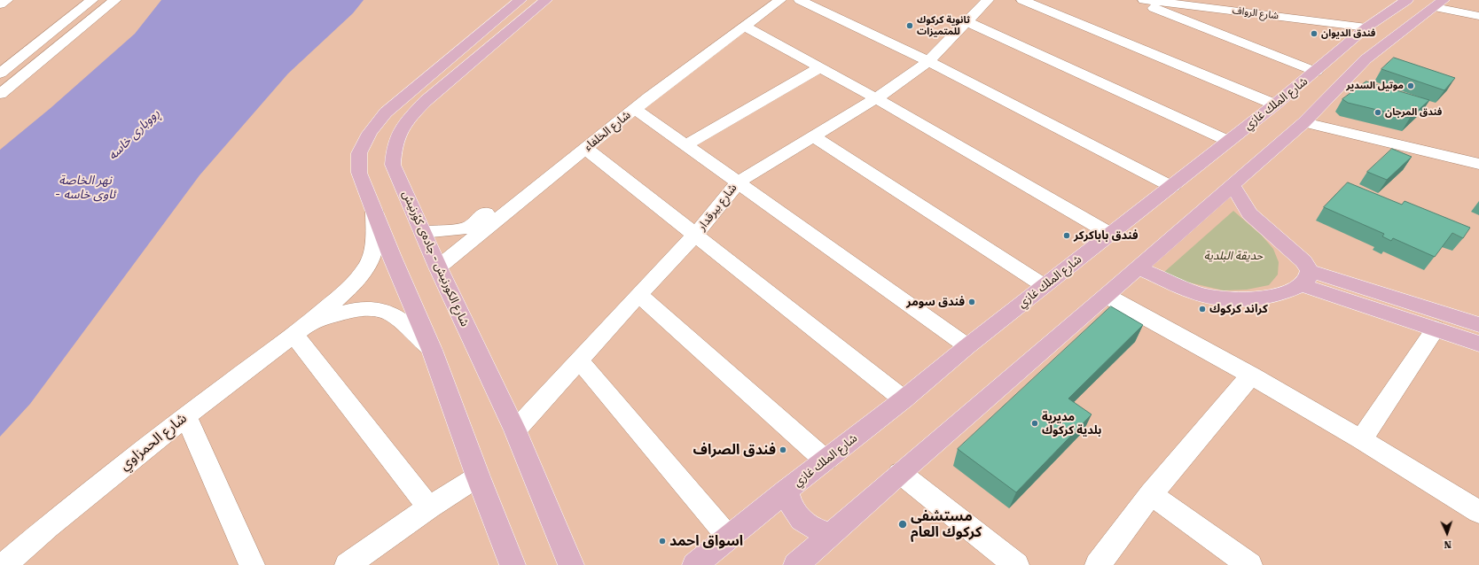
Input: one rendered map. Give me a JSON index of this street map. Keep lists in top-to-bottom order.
{
  "streets": {
    "main road": ["شارع الملك غازي", "شارع الكورنيش - جادەی کۆرنیش"],
    "street": [
      "شارع الرواف",
      "شارع الخلفاء",
      "شارع بيرقدار",
      "شارع الحمزاوي"
    ]
  },
  "crossings": [
    ["شارع الرواف", "شارع الملك غازي"],
    ["شارع الخلفاء", "شارع الكورنيش - جادەی کۆرنیش"],
    ["شارع بيرقدار", "شارع الكورنيش - جادەی کۆرنیش"]
  ],
  "water": ["ڕووباری خاسە", "نهر الخاصة - ئاوی خاسە"],
  "parks": ["حديقة البلدية"],
  "places": [
    "ثانوية كركوك للمتميزات",
    "فندق الديوان",
    "موتيل السدير",
    "فندق المرجان",
    "فندق باباكركر",
    "فندق سومر",
    "كراند كركوك",
    "مديرية بلدية كركوك",
    "فندق الصراف",
    "مستشفى كركوك العام",
    "اسواق احمد"
  ],
  "north": "bottom"
}
